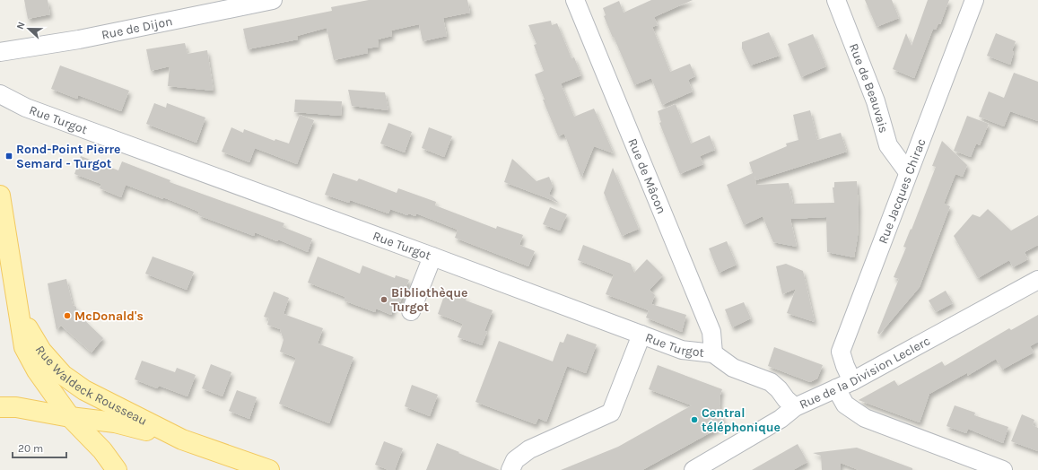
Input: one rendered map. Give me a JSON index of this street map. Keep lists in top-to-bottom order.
{
  "streets": {
    "main road": ["Rue Waldeck Rousseau"],
    "street": [
      "Rue de Dijon",
      "Rue de Beauvais",
      "Rue Turgot",
      "Rue de Mâcon",
      "Rue Jacques Chirac",
      "Rue de la Division Leclerc"
    ]
  },
  "crossings": [
    ["Rue de Beauvais", "Rue Jacques Chirac"],
    ["Rue Turgot", "Rue de Mâcon"],
    ["Rue Turgot", "Rue de la Division Leclerc"],
    ["Rue Jacques Chirac", "Rue de la Division Leclerc"]
  ],
  "places": {
    "transit": ["Rond-Point Pierre Semard - Turgot"],
    "other": ["Bibliothèque Turgot", "McDonald's", "Central téléphonique"]
  },
  "scale_bar": "20 m",
  "north": "left"
}
